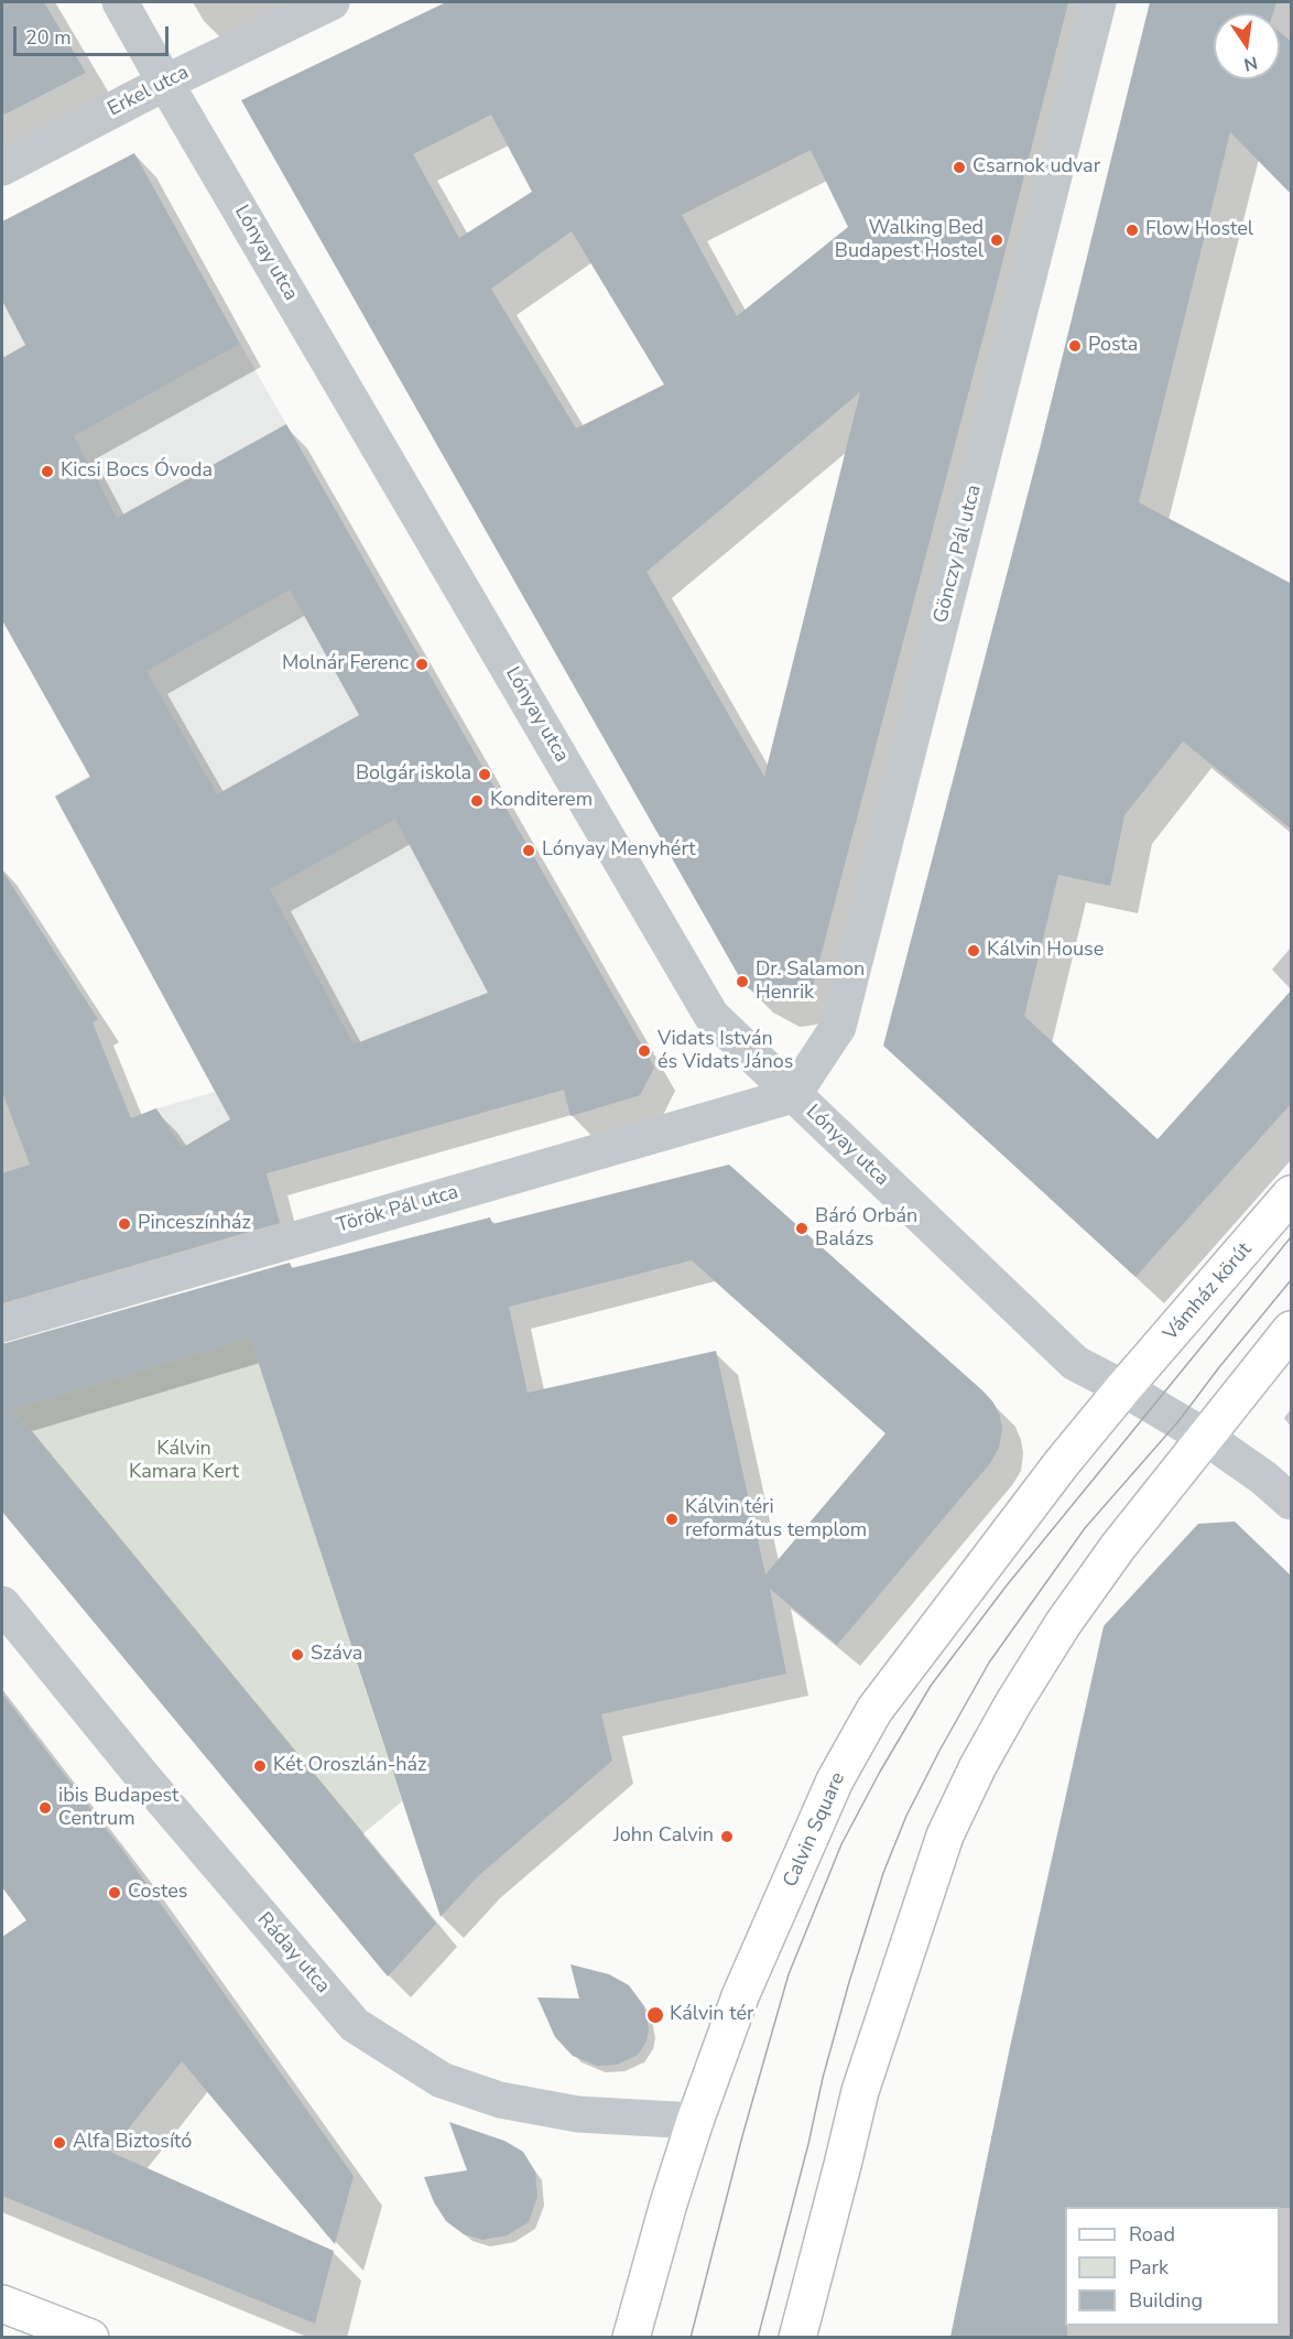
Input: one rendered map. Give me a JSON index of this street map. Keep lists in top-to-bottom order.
{
  "streets": {
    "main road": ["Vámház körút", "Calvin Square"],
    "street": [
      "Erkel utca",
      "Lónyay utca",
      "Gönczy Pál utca",
      "Török Pál utca",
      "Ráday utca"
    ]
  },
  "crossings": [
    ["Erkel utca", "Lónyay utca"],
    ["Lónyay utca", "Gönczy Pál utca"],
    ["Lónyay utca", "Török Pál utca"],
    ["Lónyay utca", "Vámház körút"],
    ["Lónyay utca", "Calvin Square"],
    ["Gönczy Pál utca", "Török Pál utca"],
    ["Vámház körút", "Calvin Square"],
    ["Calvin Square", "Ráday utca"]
  ],
  "parks": ["Kálvin Kamara Kert"],
  "places": [
    "Csarnok udvar",
    "Flow Hostel",
    "Walking Bed Budapest Hostel",
    "Posta",
    "Kicsi Bocs Óvoda",
    "Molnár Ferenc",
    "Bolgár iskola",
    "Konditerem",
    "Lónyay Menyhért",
    "Kálvin House",
    "Dr. Salamon Henrik",
    "Vidats István és Vidats János",
    "Pinceszínház",
    "Báró Orbán Balázs",
    "Kálvin téri református templom",
    "Száva",
    "Két Oroszlán-ház",
    "ibis Budapest Centrum",
    "John Calvin",
    "Costes",
    "Kálvin tér",
    "Alfa Biztosító"
  ],
  "legend": ["Road", "Park", "Building"],
  "scale_bar": "20 m",
  "north": "bottom"
}
